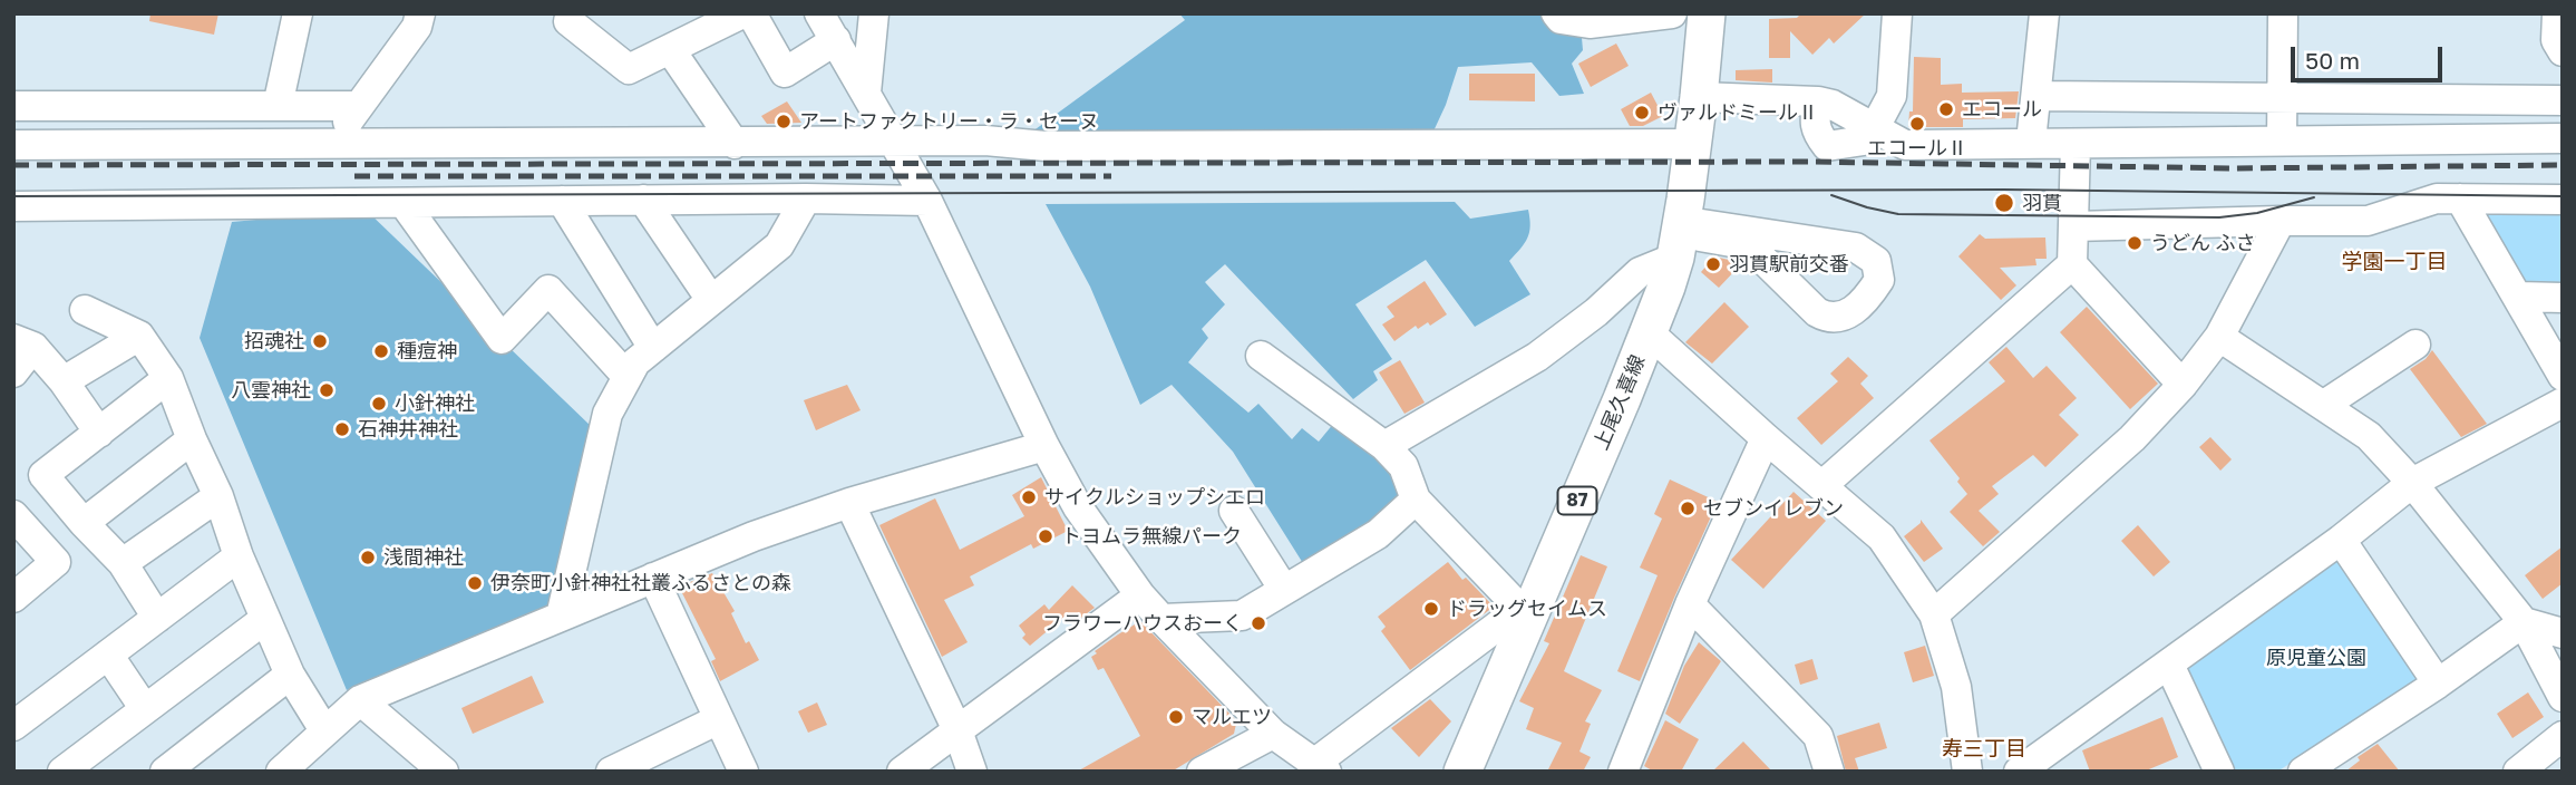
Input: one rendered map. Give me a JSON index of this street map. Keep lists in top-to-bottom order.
{
  "streets": {
    "main road": ["上尾久喜線", "87"]
  },
  "districts": ["学園一丁目", "寿三丁目"],
  "parks": ["原児童公園"],
  "places": [
    "エコール",
    "ヴァルドミールⅡ",
    "アートファクトリー・ラ・セーヌ",
    "エコールⅡ",
    "羽貫",
    "うどん ふさ",
    "羽貫駅前交番",
    "招魂社",
    "種痘神",
    "八雲神社",
    "小針神社",
    "石神井神社",
    "サイクルショップシエロ",
    "セブンイレブン",
    "トヨムラ無線パーク",
    "浅間神社",
    "伊奈町小針神社社叢ふるさとの森",
    "ドラッグセイムス",
    "フラワーハウスおーく",
    "マルエツ"
  ],
  "scale_bar": "50 m"
}
